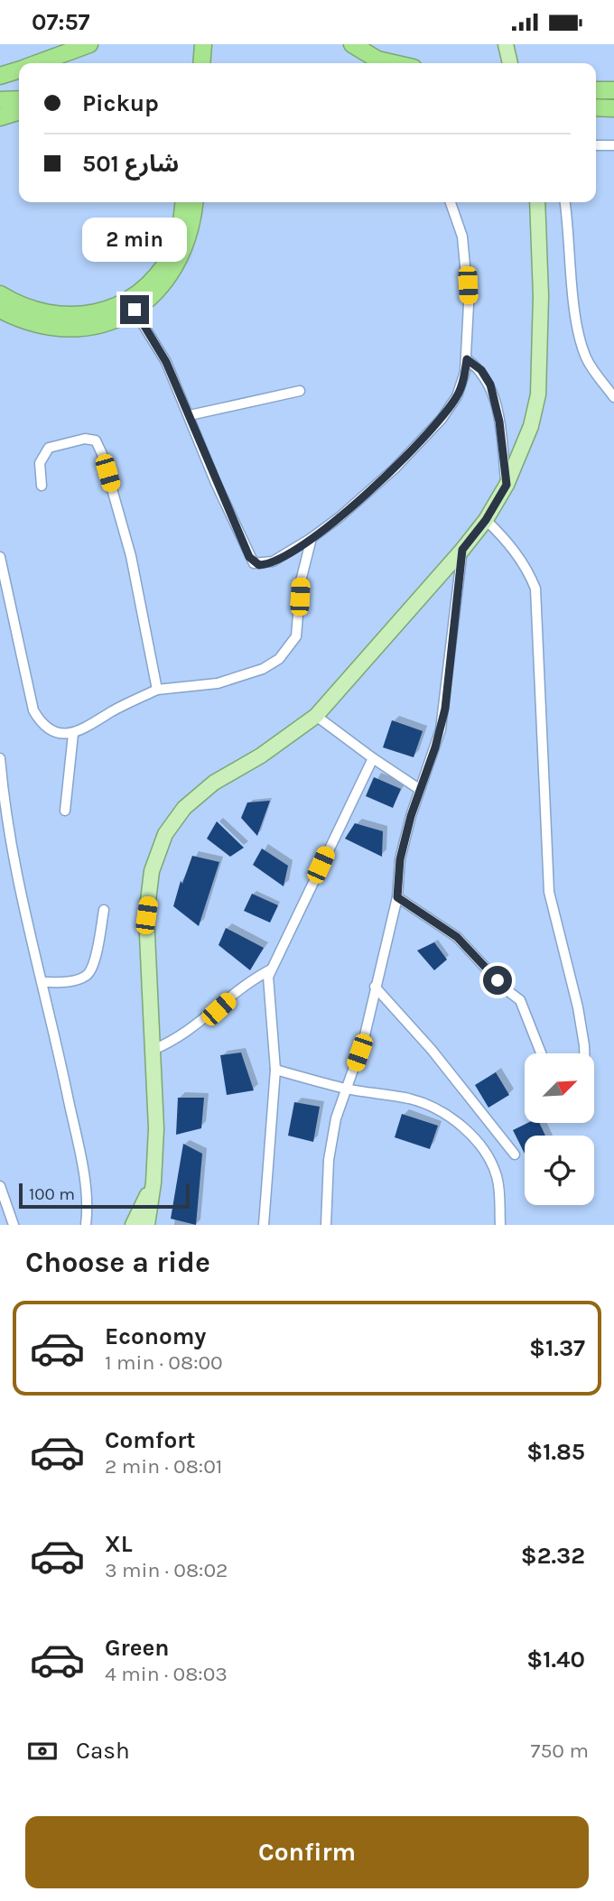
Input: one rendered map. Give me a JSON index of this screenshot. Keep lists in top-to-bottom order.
{
  "scale_bar": "100 m",
  "north": "top right",
  "page": {
    "status": "07:57",
    "banner": ["Pickup", "شارع 501"],
    "bubble": "2 min",
    "scale": "100 m",
    "heading": "Choose a ride",
    "list": [
      {
        "name": "Economy",
        "note": "1 min · 08:00",
        "value": "$1.37"
      },
      {
        "name": "Comfort",
        "note": "2 min · 08:01",
        "value": "$1.85"
      },
      {
        "name": "XL",
        "note": "3 min · 08:02",
        "value": "$2.32"
      },
      {
        "name": "Green",
        "note": "4 min · 08:03",
        "value": "$1.40"
      }
    ],
    "pay": ["Cash", "750 m"],
    "buttons": "Confirm"
  }
}
